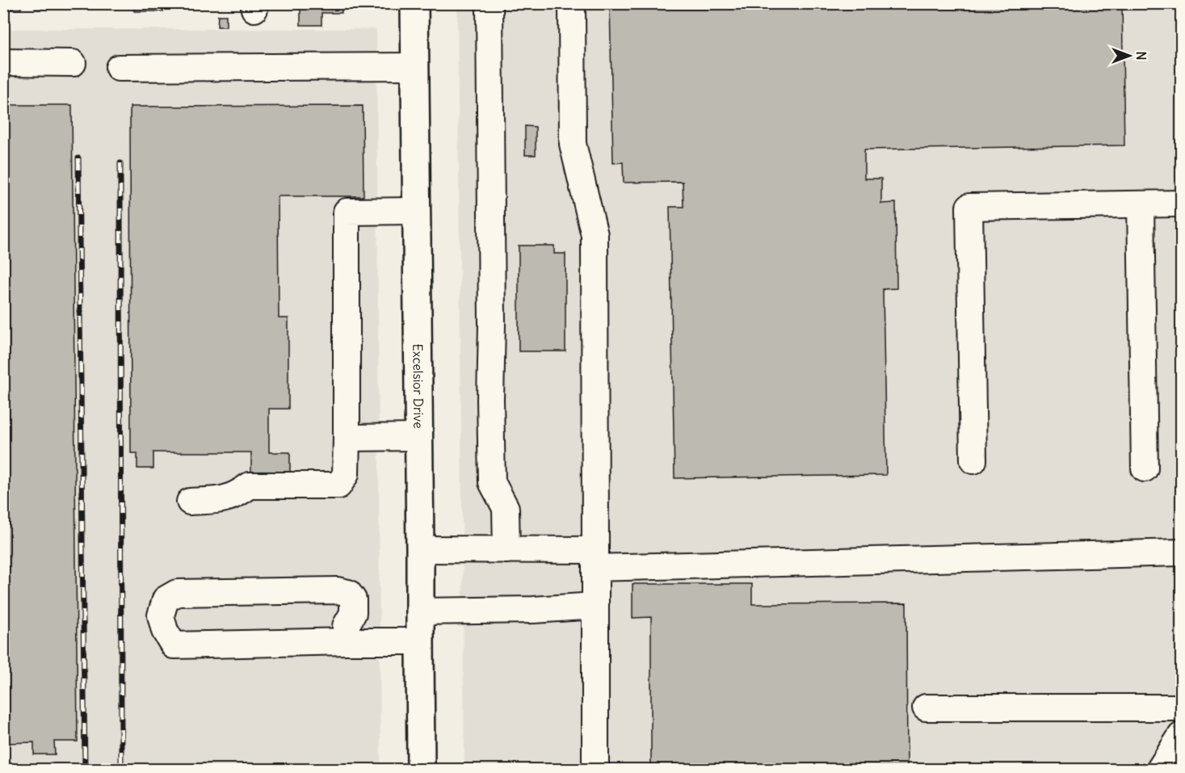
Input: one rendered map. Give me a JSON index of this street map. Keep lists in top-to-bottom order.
{
  "streets": {
    "main road": ["Excelsior Drive"]
  },
  "north": "right"
}
